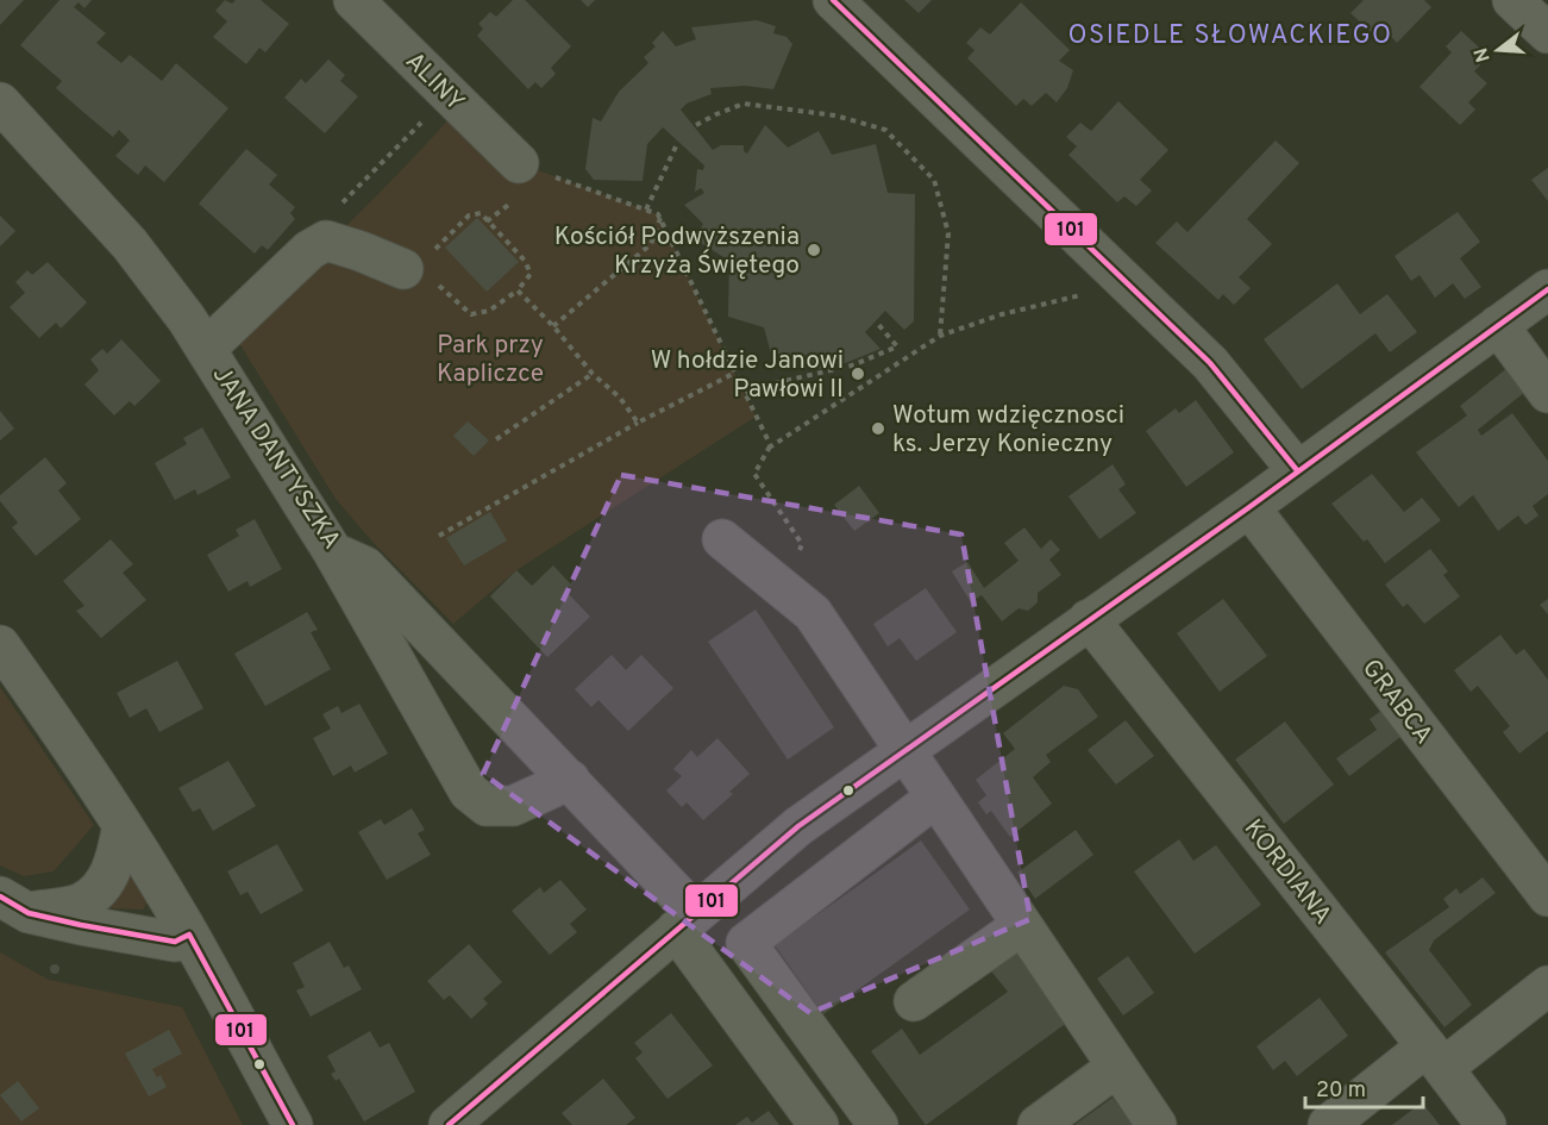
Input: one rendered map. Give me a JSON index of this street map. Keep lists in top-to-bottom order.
{
  "streets": {
    "street": [
      "ALINY",
      "JANA DANTYSZKA",
      "GRABCA",
      "KORDIANA"
    ]
  },
  "districts": ["OSIEDLE SŁOWACKIEGO"],
  "parks": ["Park przy Kapliczce"],
  "places": ["Kościół Podwyższenia Krzyża Świętego", "W hołdzie Janowi Pawłowi II", "Wotum wdzięcznosci ks. Jerzy Konieczny"],
  "lines": ["transit line 101"],
  "scale_bar": "20 m",
  "north": "left"
}
